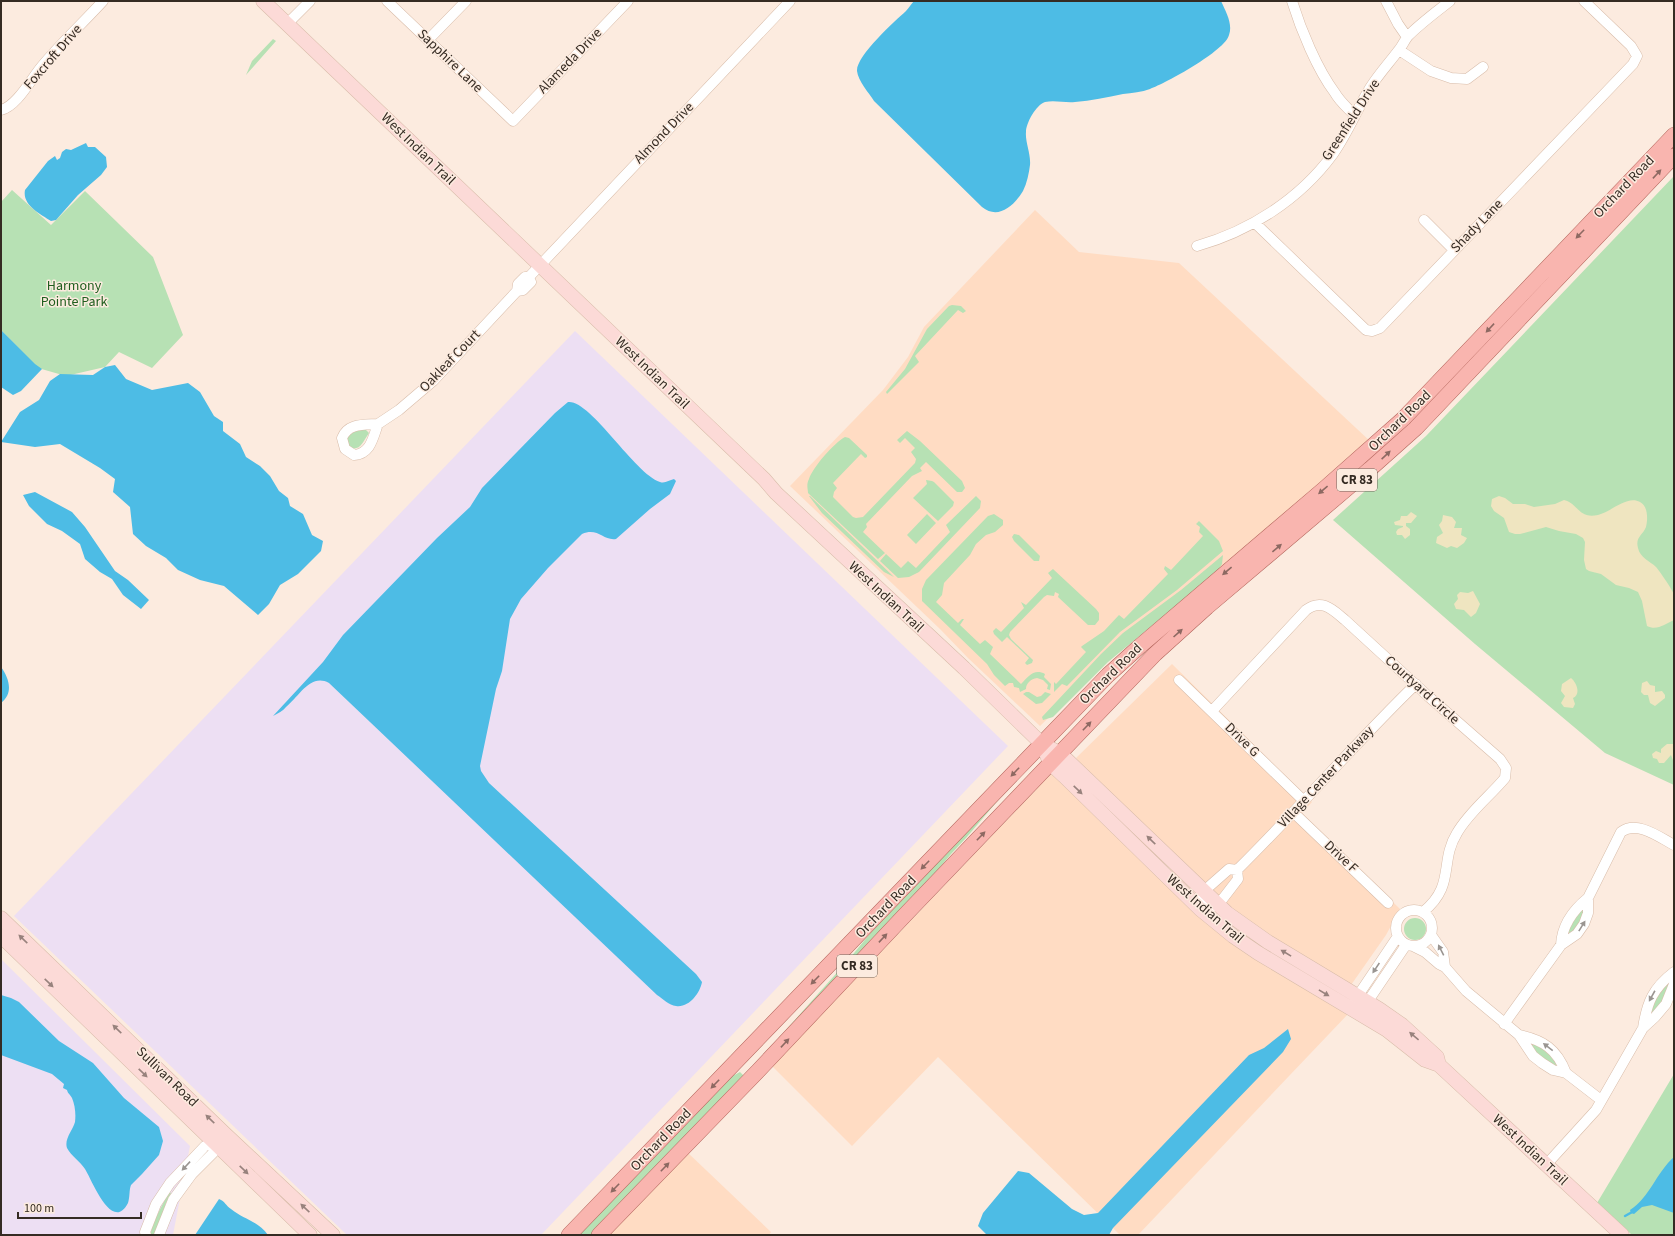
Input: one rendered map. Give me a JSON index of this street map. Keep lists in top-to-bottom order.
{
  "streets": {
    "main road": ["Orchard Road", "CR 83"],
    "street": [
      "Foxcroft Drive",
      "Sapphire Lane",
      "Alameda Drive",
      "Greenfield Drive",
      "Almond Drive",
      "West Indian Trail",
      "Shady Lane",
      "Oakleaf Court",
      "Courtyard Circle",
      "Drive G",
      "Village Center Parkway",
      "Drive F",
      "Sullivan Road"
    ]
  },
  "crossings": [
    ["Sapphire Lane", "Alameda Drive"],
    ["Greenfield Drive", "Shady Lane"],
    ["Almond Drive", "West Indian Trail"],
    ["Almond Drive", "Oakleaf Court"],
    ["West Indian Trail", "Orchard Road"],
    ["West Indian Trail", "Oakleaf Court"],
    ["West Indian Trail", "Village Center Parkway"],
    ["Courtyard Circle", "Drive G"],
    ["Courtyard Circle", "Village Center Parkway"],
    ["Drive G", "Village Center Parkway"],
    ["Village Center Parkway", "Drive F"]
  ],
  "parks": ["Harmony Pointe Park"],
  "scale_bar": "100 m"
}
